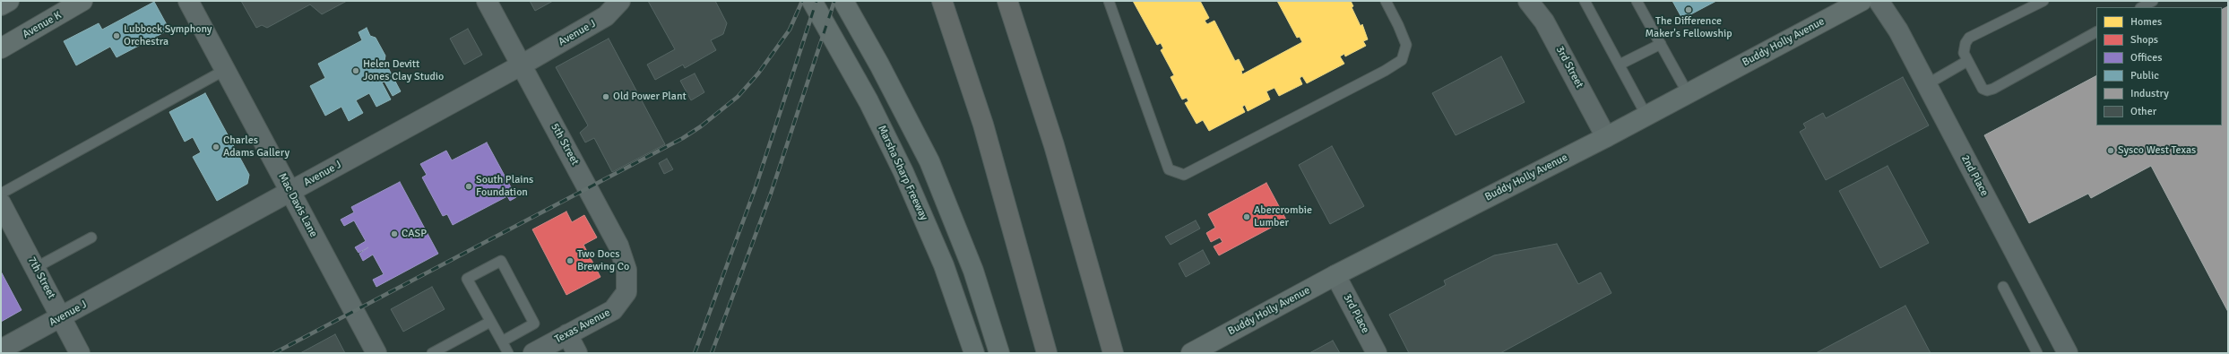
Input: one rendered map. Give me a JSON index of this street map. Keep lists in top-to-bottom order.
{
  "streets": {
    "main road": ["Avenue K", "Buddy Holly Avenue", "Marsha Sharp Freeway"],
    "street": [
      "Avenue J",
      "3rd Street",
      "5th Street",
      "2nd Place",
      "Mac Davis Lane",
      "7th Street",
      "3rd Place",
      "Texas Avenue"
    ]
  },
  "crossings": [
    ["Avenue J", "5th Street"],
    ["Avenue J", "Mac Davis Lane"],
    ["Avenue J", "7th Street"],
    ["Buddy Holly Avenue", "3rd Street"],
    ["Buddy Holly Avenue", "3rd Place"],
    ["5th Street", "Texas Avenue"]
  ],
  "places": [
    "The Difference Maker's Fellowship",
    "Lubbock Symphony Orchestra",
    "Helen Devitt Jones Clay Studio",
    "Old Power Plant",
    "Charles Adams Gallery",
    "Sysco West Texas",
    "South Plains Foundation",
    "Abercrombie Lumber",
    "CASP",
    "Two Docs Brewing Co"
  ],
  "legend": [
    "Homes",
    "Shops",
    "Offices",
    "Public",
    "Industry",
    "Other"
  ]
}
